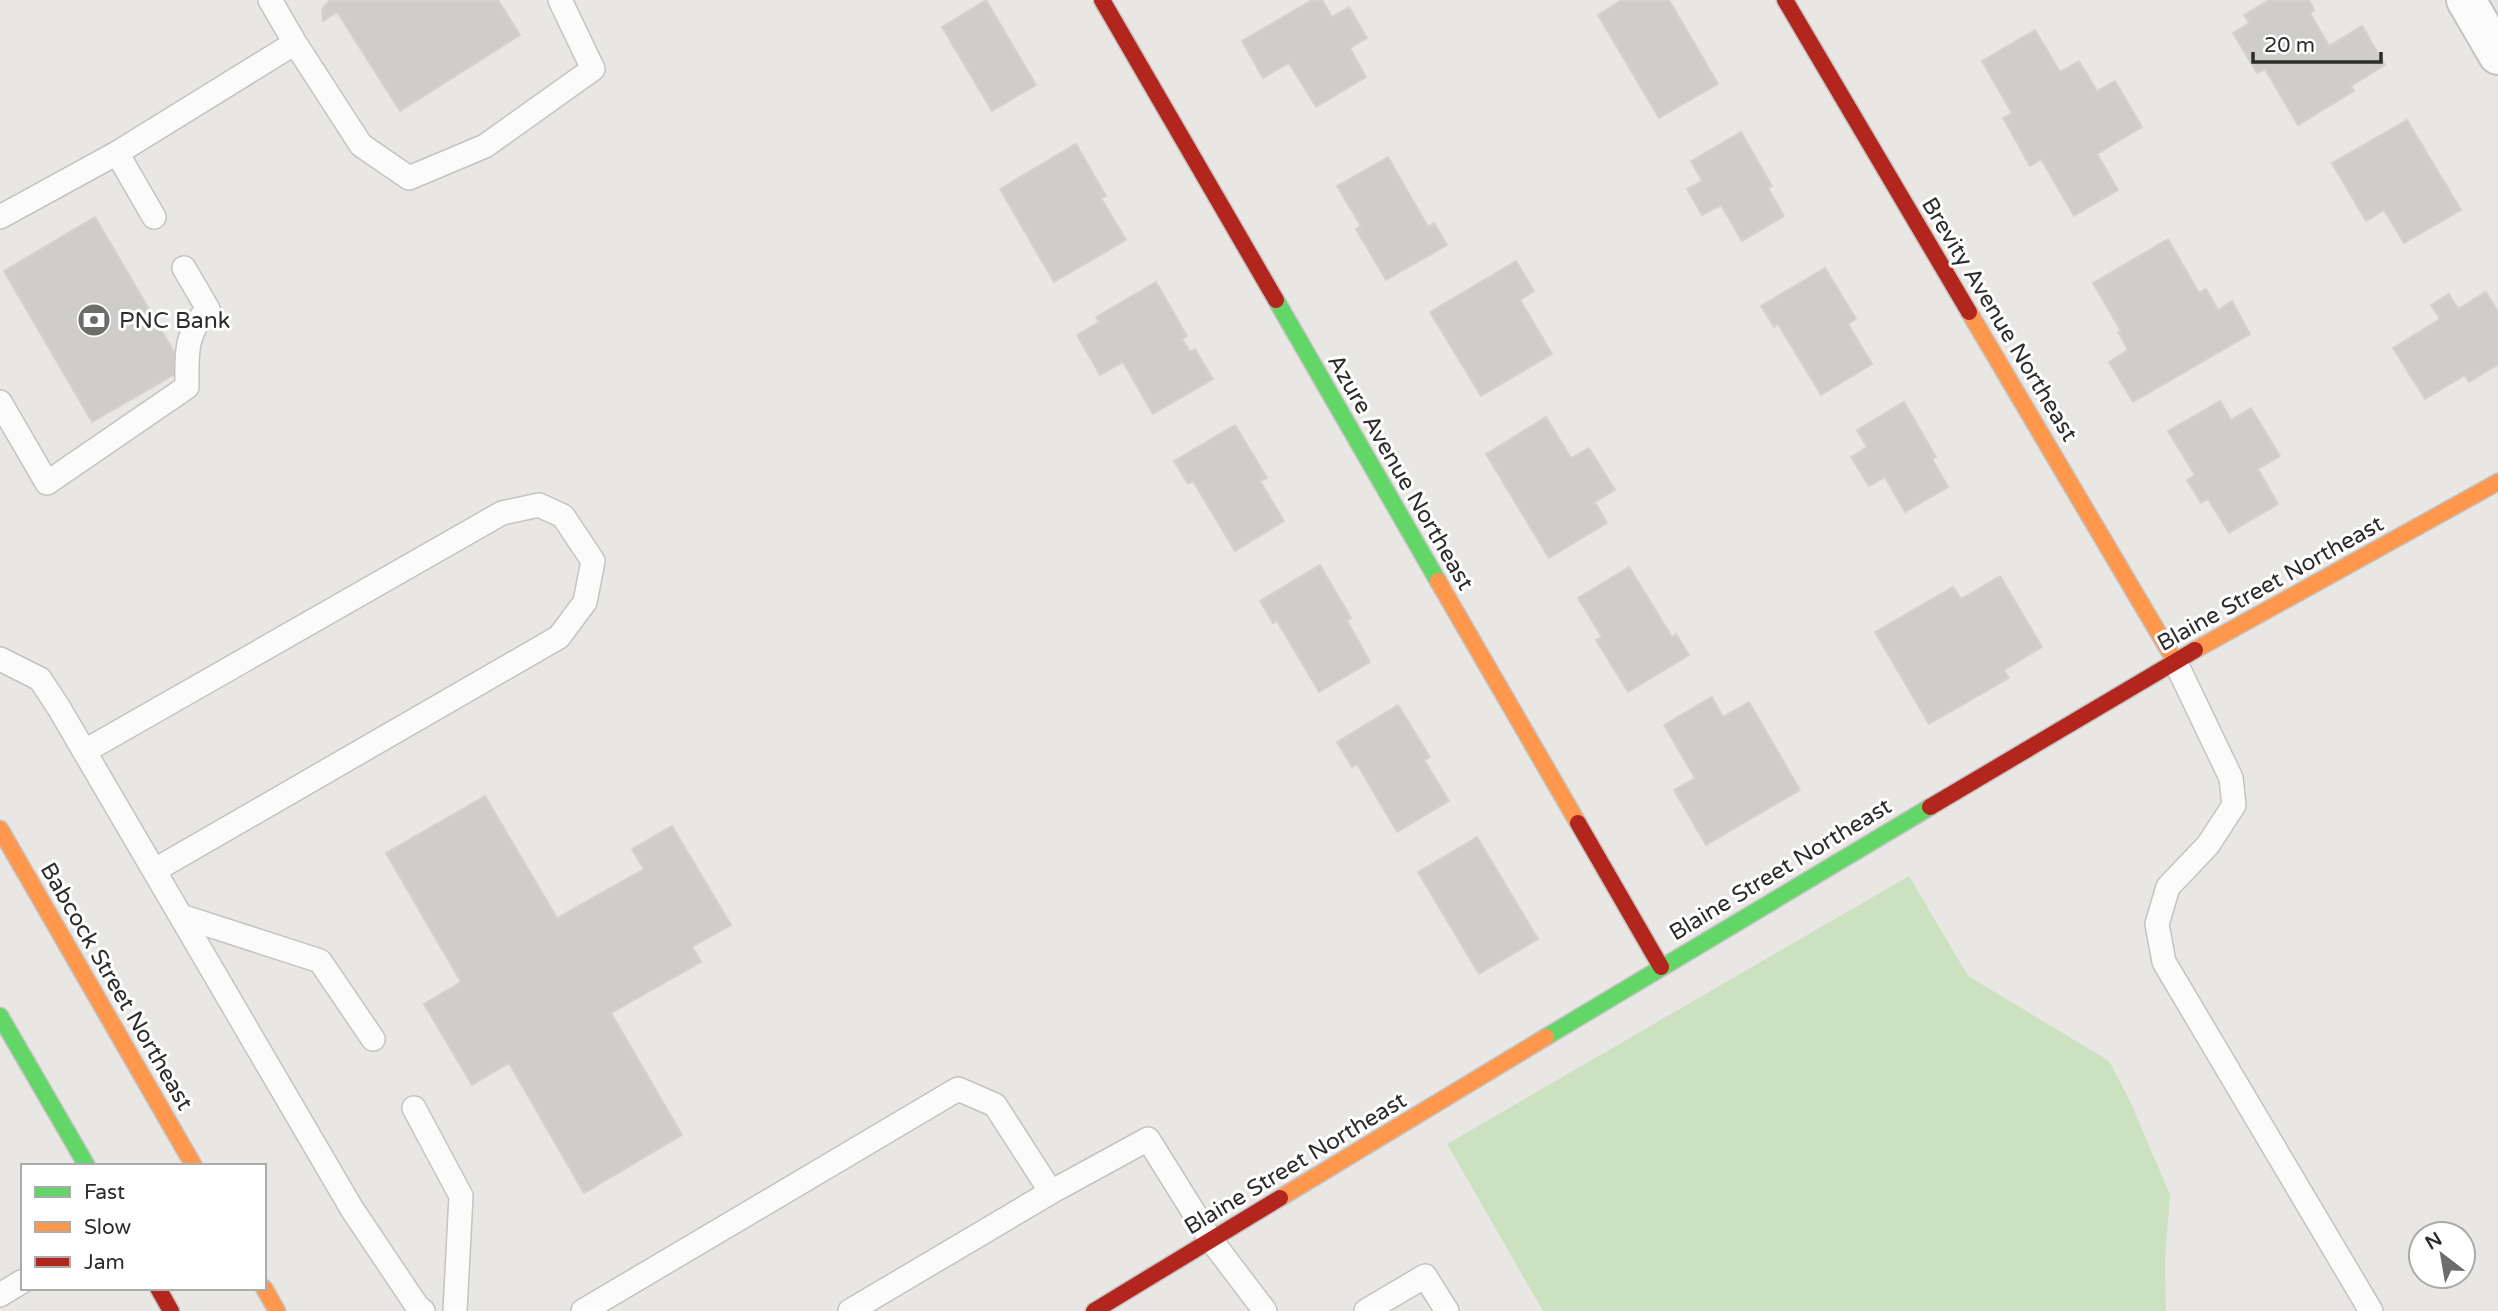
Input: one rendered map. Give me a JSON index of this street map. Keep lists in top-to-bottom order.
{
  "streets": {
    "street": [
      "Brevity Avenue Northeast",
      "Azure Avenue Northeast",
      "Blaine Street Northeast",
      "Babcock Street Northeast"
    ]
  },
  "crossings": [
    ["Brevity Avenue Northeast", "Blaine Street Northeast"],
    ["Azure Avenue Northeast", "Blaine Street Northeast"]
  ],
  "places": {
    "bank": ["PNC Bank"]
  },
  "legend": ["Fast", "Slow", "Jam"],
  "scale_bar": "20 m",
  "north": "top left"
}
